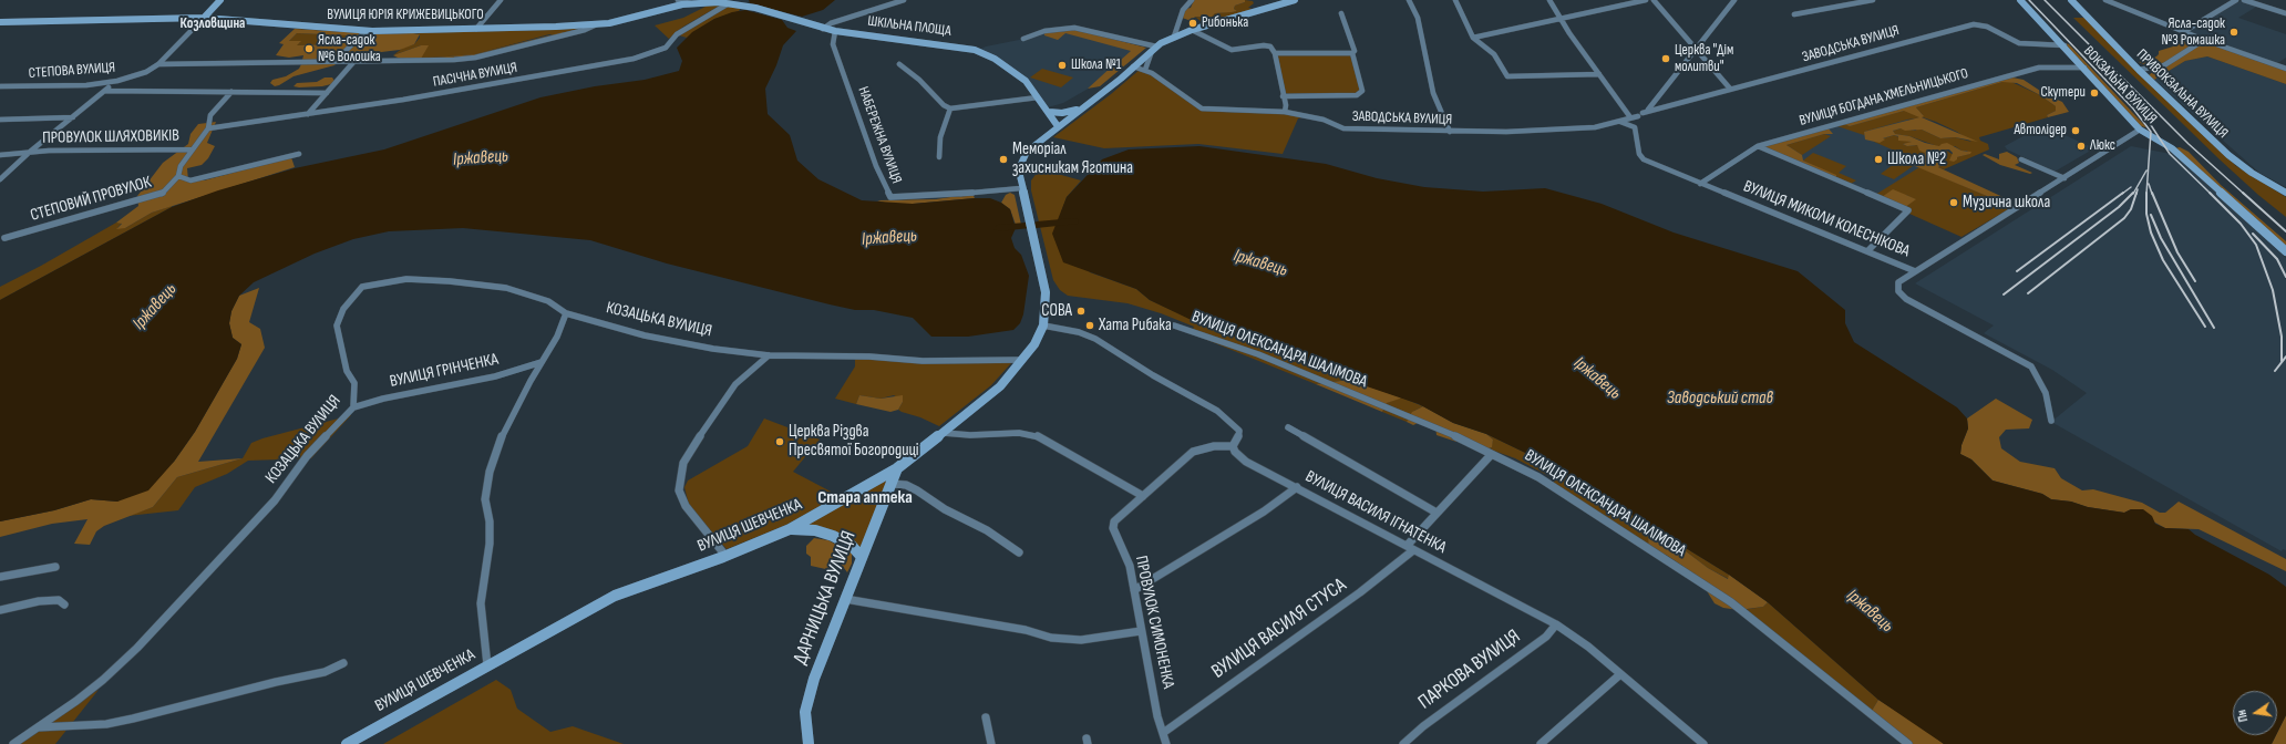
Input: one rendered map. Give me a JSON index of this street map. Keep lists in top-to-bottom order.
{
  "streets": {
    "street": [
      "ВУЛИЦЯ ЮРІЯ КРИЖЕВИЦЬКОГО",
      "ШКІЛЬНА ПЛОЩА",
      "ЗАВОДСЬКА ВУЛИЦЯ",
      "СТЕПОВА ВУЛИЦЯ",
      "ПАСІЧНА ВУЛИЦЯ",
      "ВОКЗАЛЬНА ВУЛИЦЯ",
      "ПРИВОКЗАЛЬНА ВУЛИЦЯ",
      "ВУЛИЦЯ БОГДАНА ХМЕЛЬНИЦЬКОГО",
      "НАБЕРЕЖНА ВУЛИЦЯ",
      "ПРОВУЛОК ШЛЯХОВИКІВ",
      "СТЕПОВИЙ ПРОВУЛОК",
      "ВУЛИЦЯ МИКОЛИ КОЛЕСНІКОВА",
      "КОЗАЦЬКА ВУЛИЦЯ",
      "ВУЛИЦЯ ОЛЕКСАНДРА ШАЛІМОВА",
      "ВУЛИЦЯ ГРІНЧЕНКА",
      "ВУЛИЦЯ ВАСИЛЯ ІГНАТЕНКА",
      "ВУЛИЦЯ ШЕВЧЕНКА",
      "ДАРНИЦЬКА ВУЛИЦЯ",
      "ПРОВУЛОК СИМОНЕНКА",
      "ВУЛИЦЯ ВАСИЛЯ СТУСА",
      "ПАРКОВА ВУЛИЦЯ"
    ]
  },
  "crossings": [
    ["ВУЛИЦЯ ЮРІЯ КРИЖЕВИЦЬКОГО", "ШКІЛЬНА ПЛОЩА"],
    ["ВУЛИЦЯ ЮРІЯ КРИЖЕВИЦЬКОГО", "СТЕПОВА ВУЛИЦЯ"],
    ["ВУЛИЦЯ ЮРІЯ КРИЖЕВИЦЬКОГО", "ПАСІЧНА ВУЛИЦЯ"],
    ["ШКІЛЬНА ПЛОЩА", "ПАСІЧНА ВУЛИЦЯ"],
    ["ШКІЛЬНА ПЛОЩА", "НАБЕРЕЖНА ВУЛИЦЯ"],
    ["ШКІЛЬНА ПЛОЩА", "ВУЛИЦЯ ШЕВЧЕНКА"],
    ["ЗАВОДСЬКА ВУЛИЦЯ", "ВОКЗАЛЬНА ВУЛИЦЯ"],
    ["ЗАВОДСЬКА ВУЛИЦЯ", "ВУЛИЦЯ ШЕВЧЕНКА"],
    ["ПАСІЧНА ВУЛИЦЯ", "СТЕПОВИЙ ПРОВУЛОК"],
    ["ВОКЗАЛЬНА ВУЛИЦЯ", "ВУЛИЦЯ БОГДАНА ХМЕЛЬНИЦЬКОГО"],
    ["ВУЛИЦЯ БОГДАНА ХМЕЛЬНИЦЬКОГО", "ВУЛИЦЯ МИКОЛИ КОЛЕСНІКОВА"],
    ["НАБЕРЕЖНА ВУЛИЦЯ", "ВУЛИЦЯ ШЕВЧЕНКА"],
    ["ПРОВУЛОК ШЛЯХОВИКІВ", "СТЕПОВИЙ ПРОВУЛОК"],
    ["КОЗАЦЬКА ВУЛИЦЯ", "ВУЛИЦЯ ГРІНЧЕНКА"],
    ["КОЗАЦЬКА ВУЛИЦЯ", "ВУЛИЦЯ ШЕВЧЕНКА"],
    ["ВУЛИЦЯ ОЛЕКСАНДРА ШАЛІМОВА", "ВУЛИЦЯ ВАСИЛЯ СТУСА"],
    ["ВУЛИЦЯ ВАСИЛЯ ІГНАТЕНКА", "ПРОВУЛОК СИМОНЕНКА"],
    ["ВУЛИЦЯ ВАСИЛЯ ІГНАТЕНКА", "ВУЛИЦЯ ВАСИЛЯ СТУСА"],
    ["ВУЛИЦЯ ВАСИЛЯ ІГНАТЕНКА", "ПАРКОВА ВУЛИЦЯ"],
    ["ВУЛИЦЯ ШЕВЧЕНКА", "ДАРНИЦЬКА ВУЛИЦЯ"],
    ["ПРОВУЛОК СИМОНЕНКА", "ВУЛИЦЯ ВАСИЛЯ СТУСА"]
  ],
  "districts": ["Козловщина", "Стара аптека"],
  "water": ["Іржавець", "Заводський став"],
  "places": [
    "Рибонька",
    "Ясла-садок №3 Ромашка",
    "Ясла-садок №6 Волошка",
    "Церква \"Дім молитви\"",
    "Школа №1",
    "Скутери",
    "Автолідер",
    "Люкс",
    "Меморіал захисникам Яготина",
    "Школа №2",
    "Музична школа",
    "СОВА",
    "Хата Рибака",
    "Церква Різдва Пресвятої Богородиці"
  ],
  "north": "left"
}
